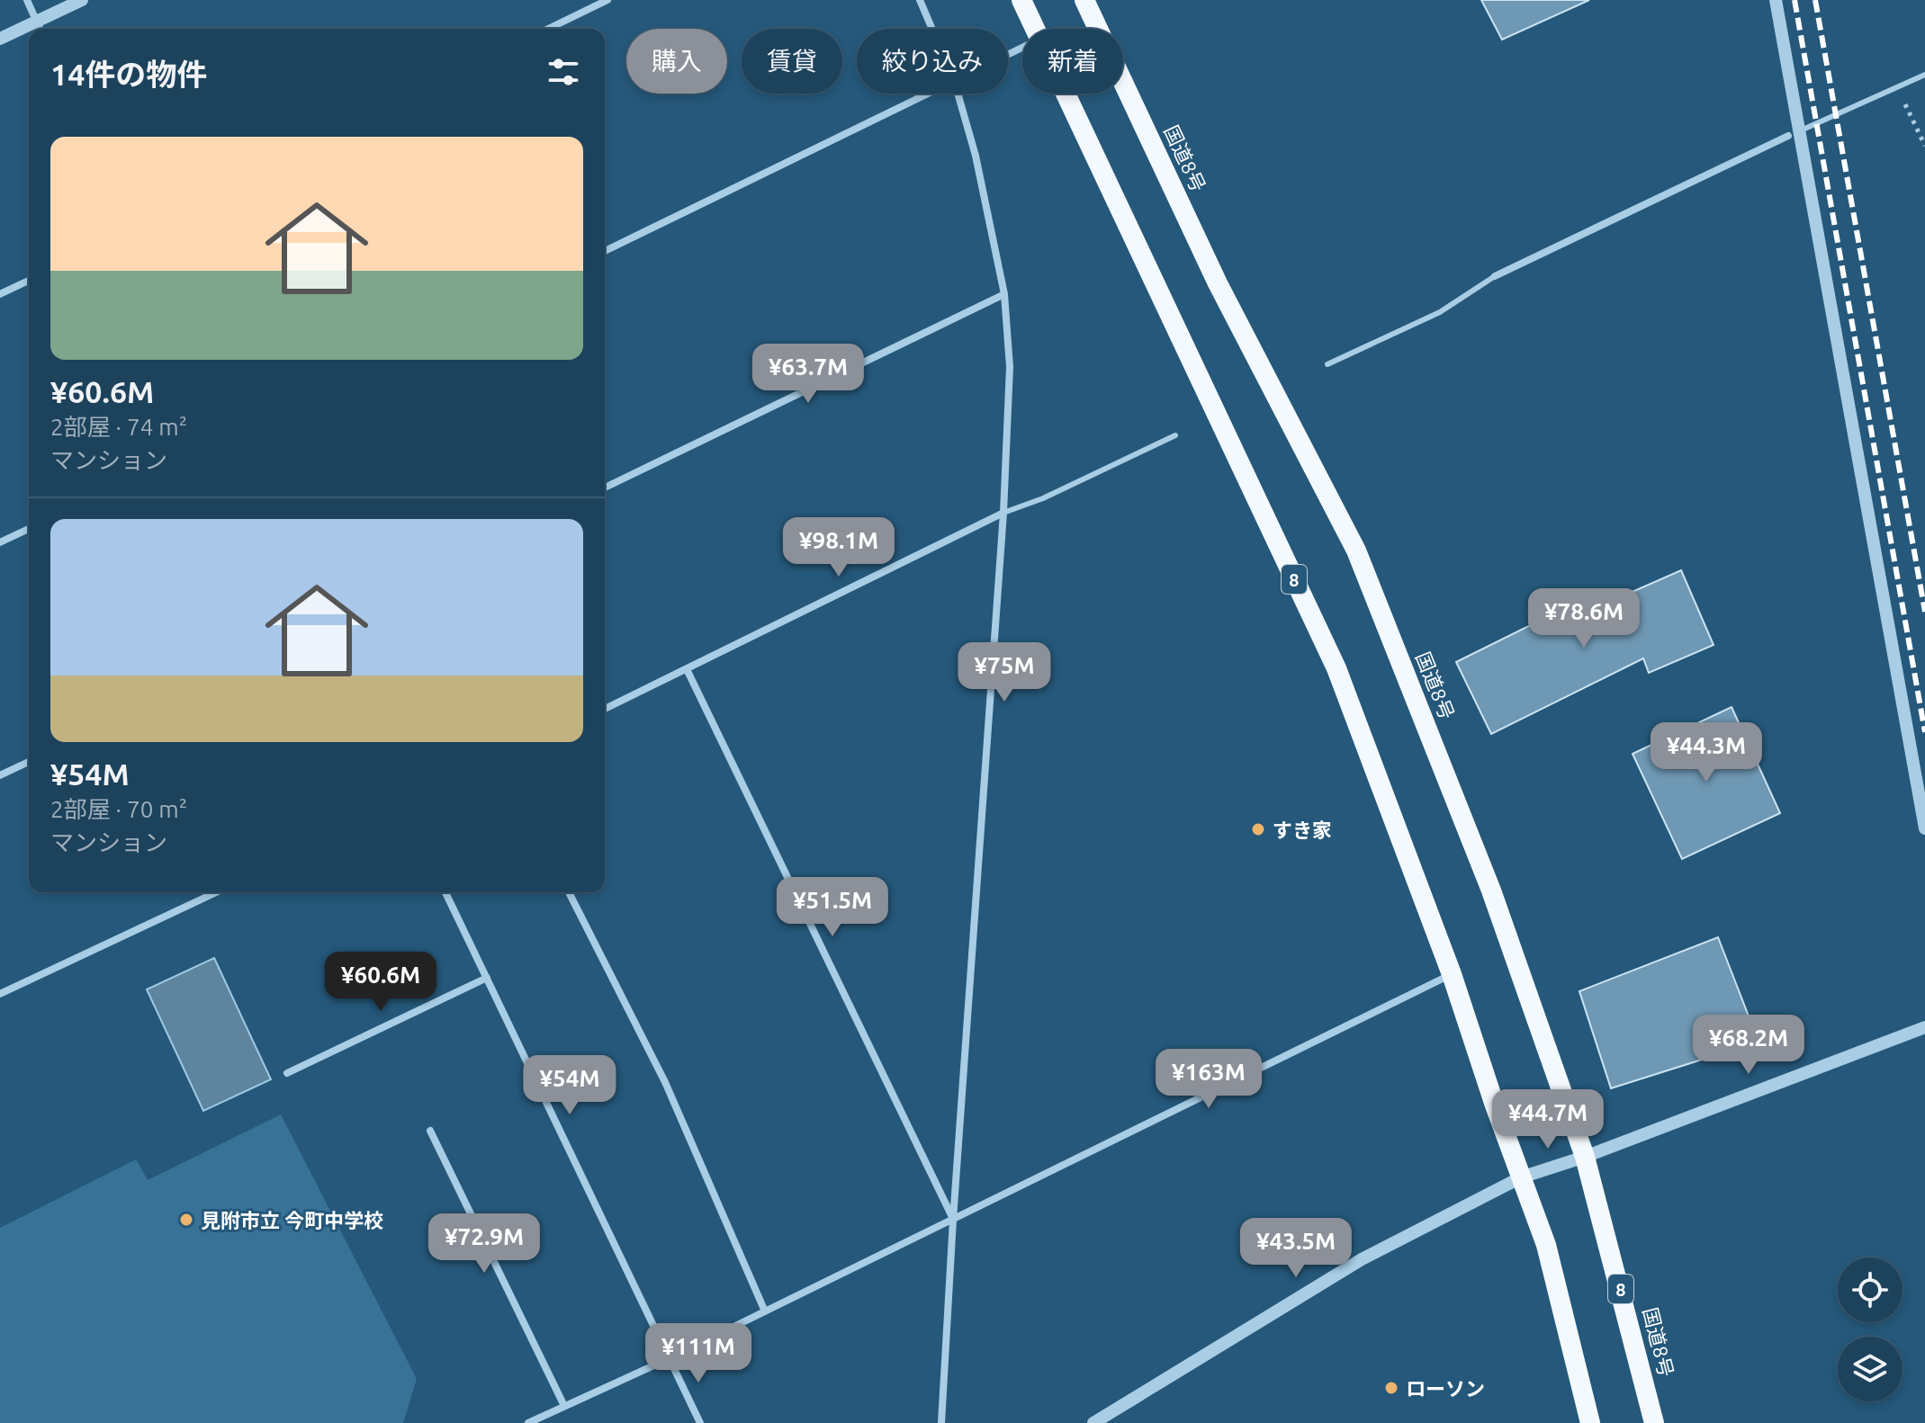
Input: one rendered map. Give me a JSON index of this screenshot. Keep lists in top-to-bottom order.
{
  "streets": {
    "highway": ["国道8号", "8"]
  },
  "places": ["すき家", "見附市立 今町中学校", "ローソン"],
  "page": {
    "chip": [
      "購入",
      "賃貸",
      "絞り込み",
      "新着"
    ],
    "heading": "14件の物件",
    "list": [
      {
        "name": "¥60.6M",
        "note": "2部屋 · 74 m² · マンション"
      },
      {
        "name": "¥54M",
        "note": "2部屋 · 70 m² · マンション"
      }
    ],
    "price": [
      "¥63.7M",
      "¥98.1M",
      "¥78.6M",
      "¥75M",
      "¥44.3M",
      "¥51.5M",
      "¥60.6M",
      "¥68.2M",
      "¥163M",
      "¥54M",
      "¥44.7M",
      "¥72.9M",
      "¥43.5M",
      "¥111M"
    ]
  }
}
